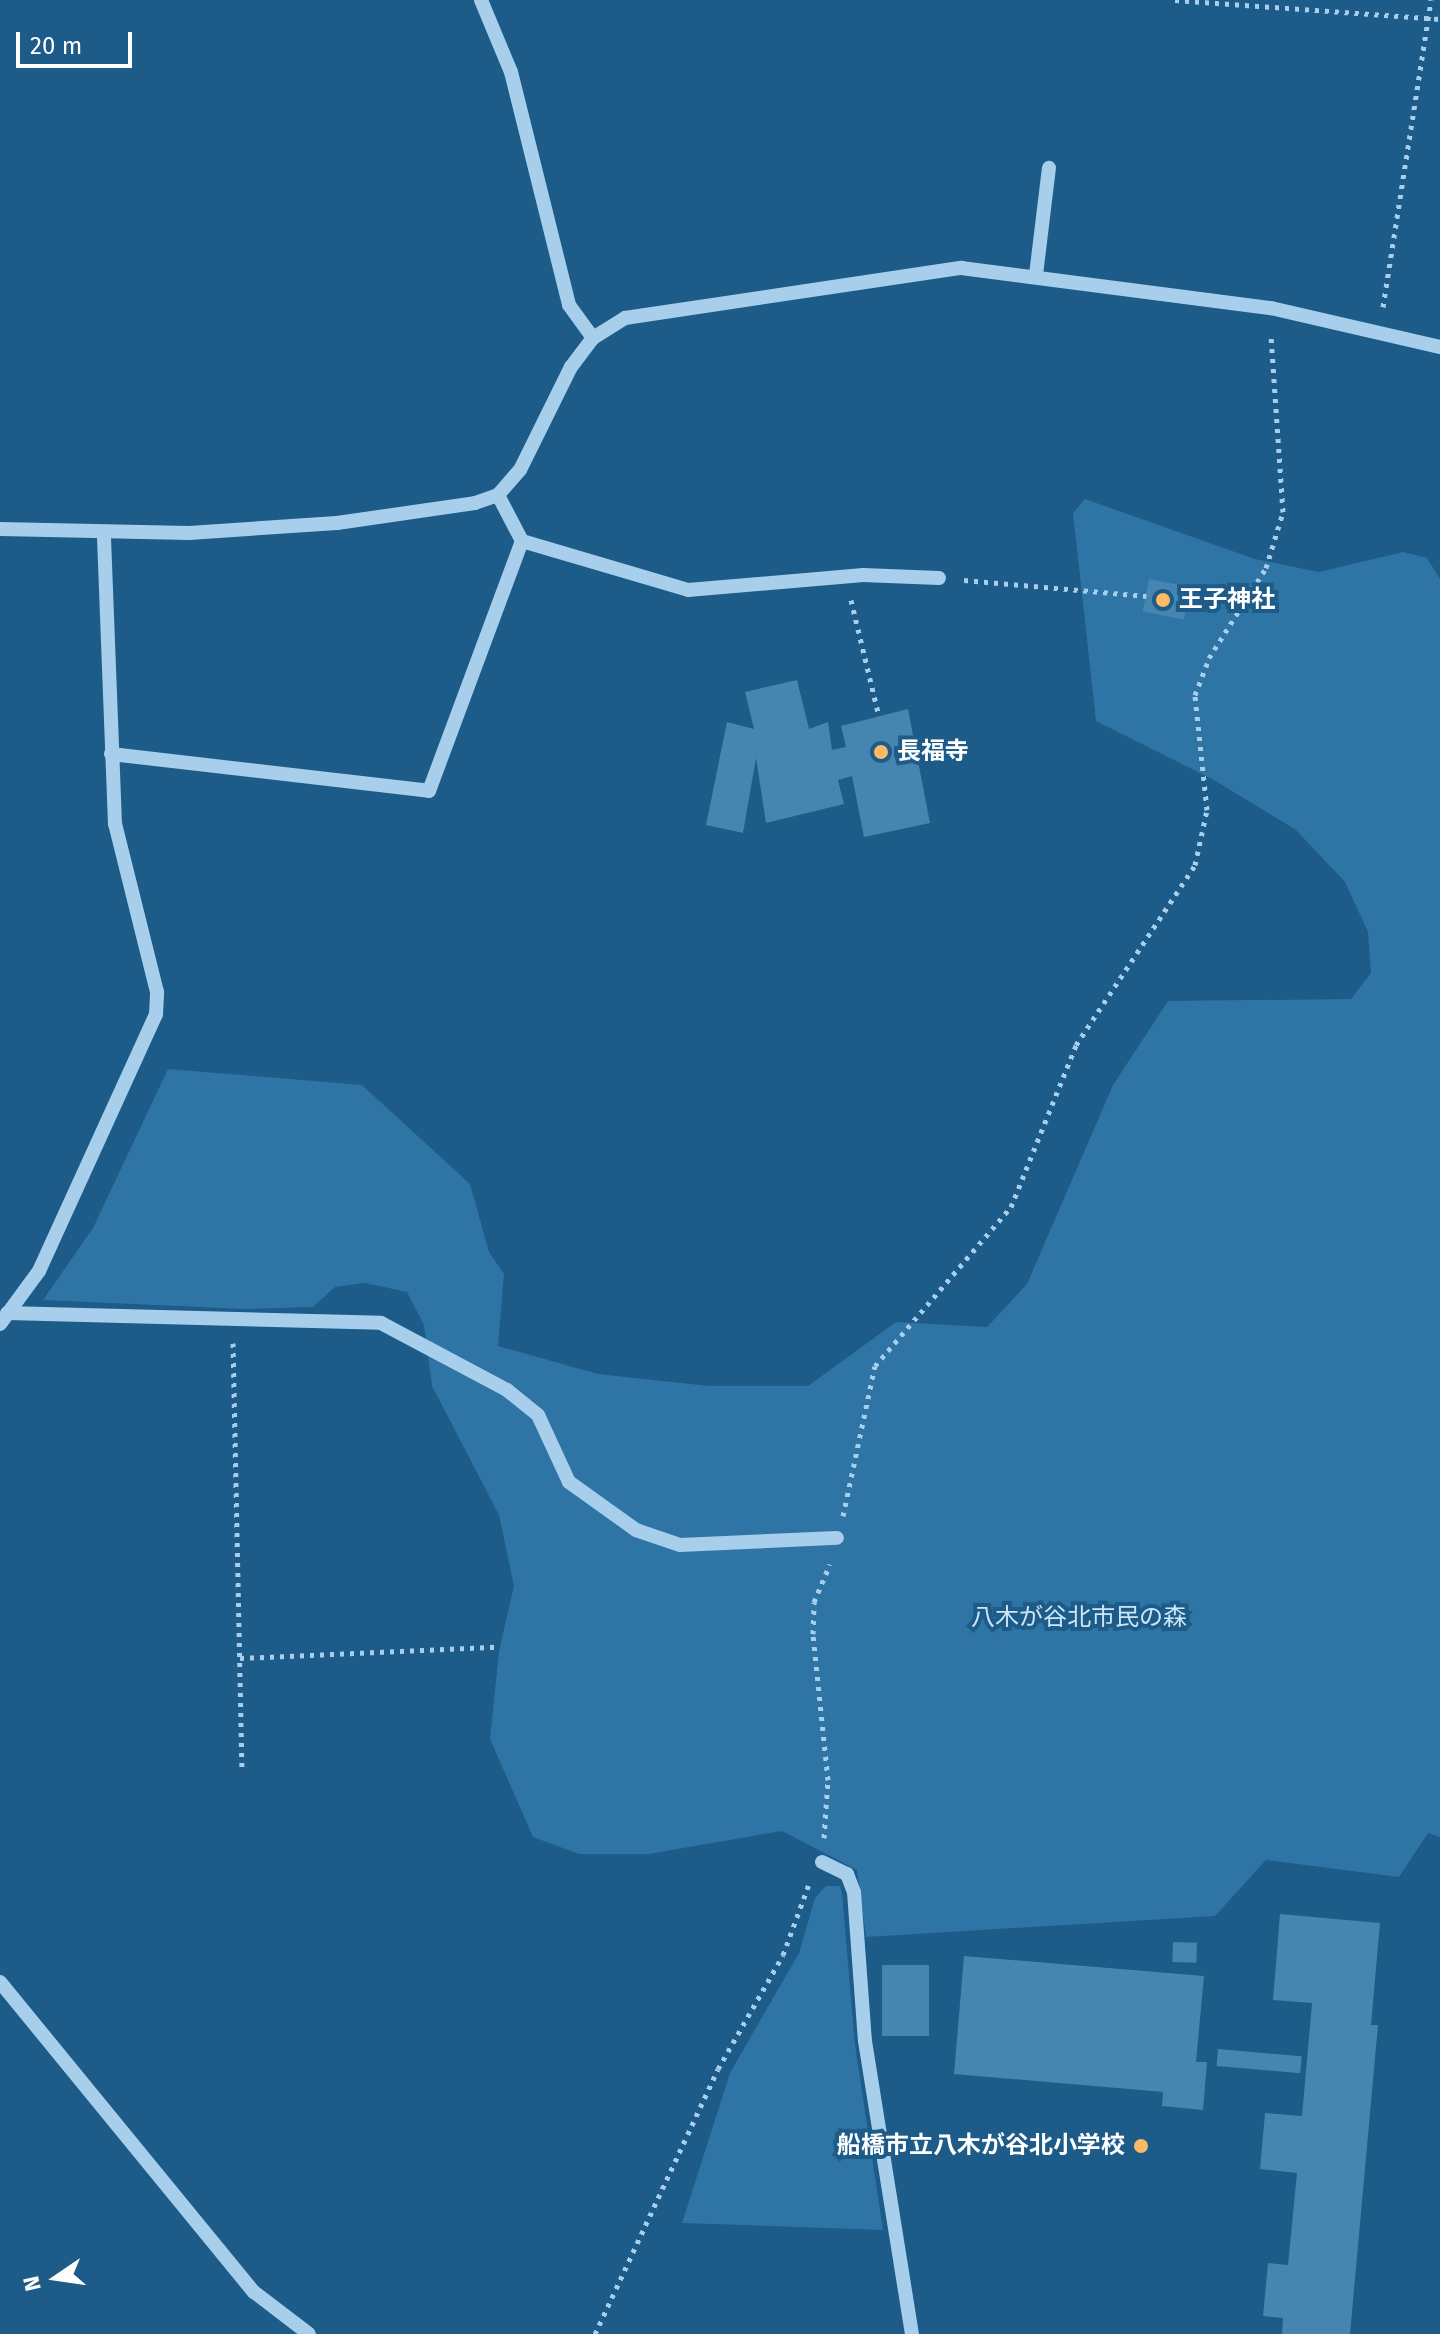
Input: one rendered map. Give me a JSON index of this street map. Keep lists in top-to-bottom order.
{
  "parks": ["八木が谷北市民の森"],
  "places": ["王子神社", "長福寺", "船橋市立八木が谷北小学校"],
  "scale_bar": "20 m",
  "north": "left"
}
